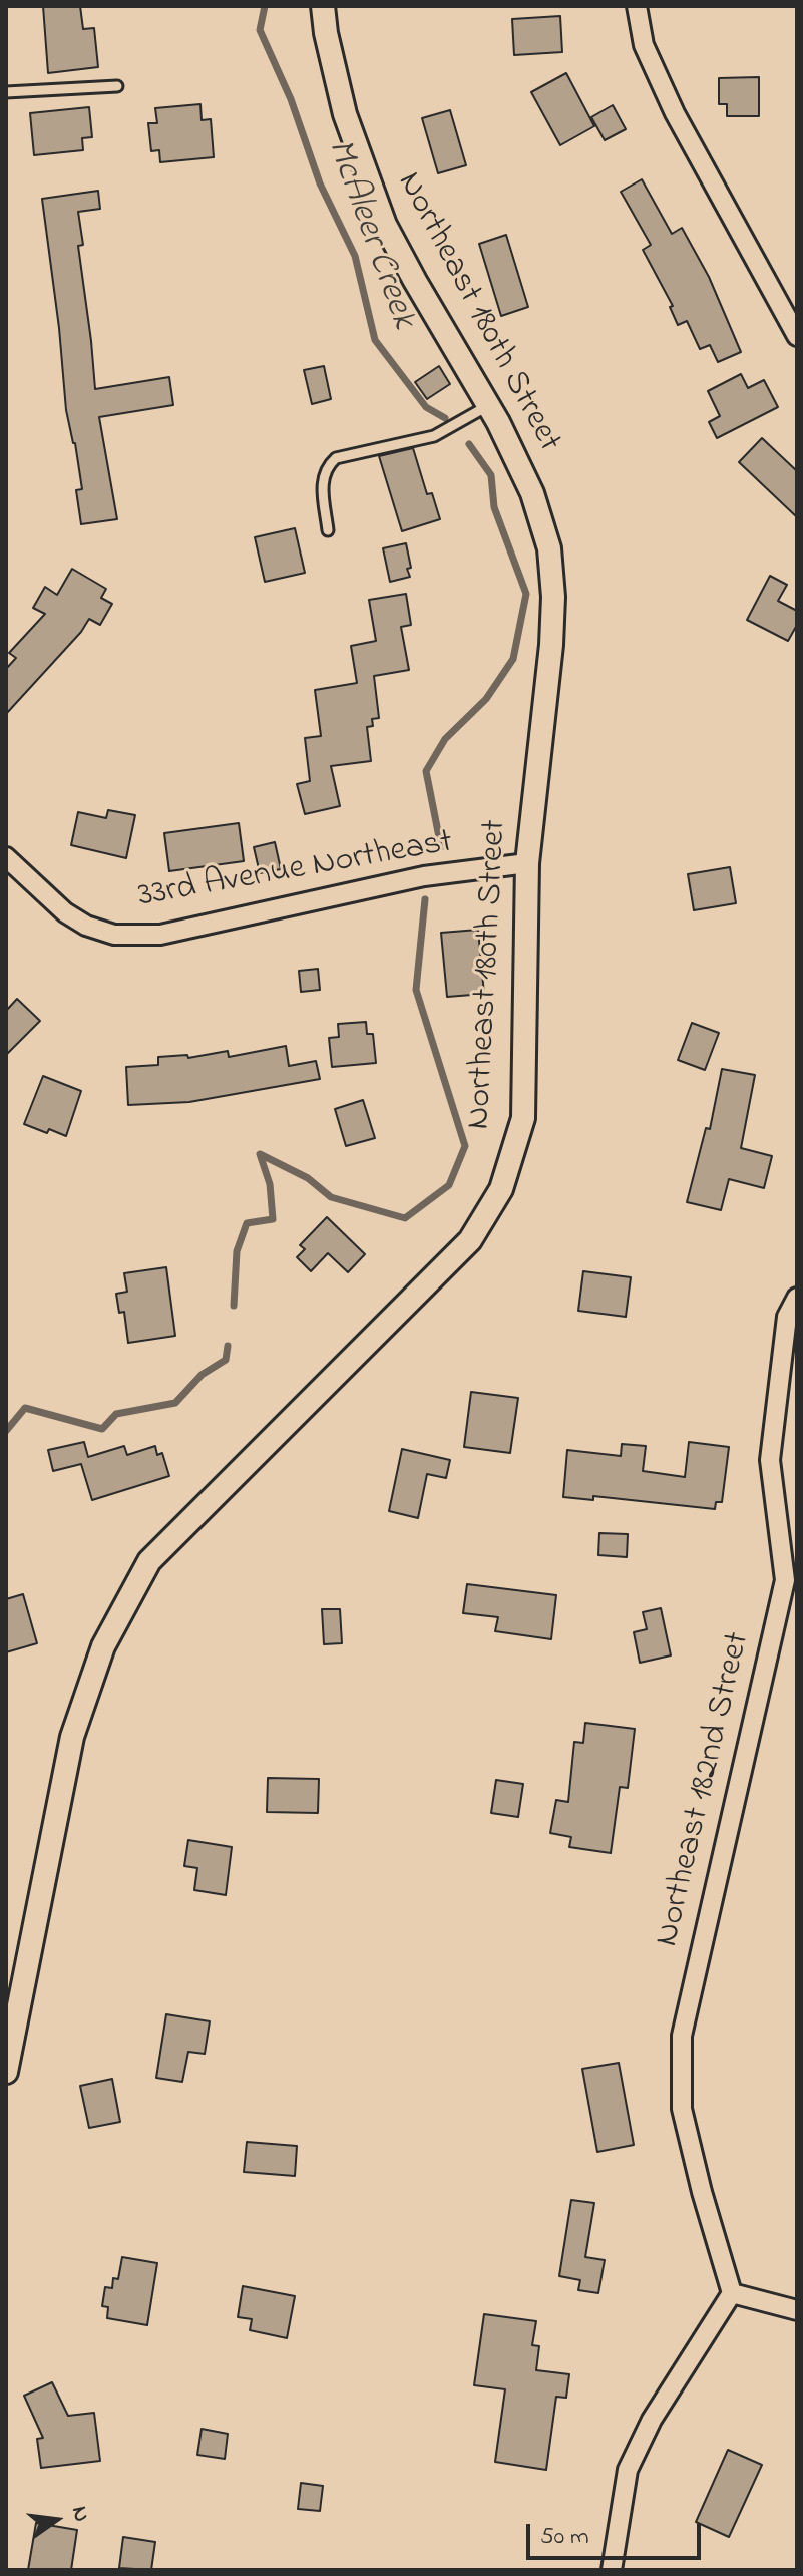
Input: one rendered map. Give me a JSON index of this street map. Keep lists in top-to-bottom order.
{
  "streets": {
    "street": ["Northeast 180th Street", "33rd Avenue Northeast", "Northeast 182nd Street"]
  },
  "crossings": [
    ["Northeast 180th Street", "33rd Avenue Northeast"]
  ],
  "water": ["McAleer Creek"],
  "scale_bar": "50 m",
  "north": "right"
}
